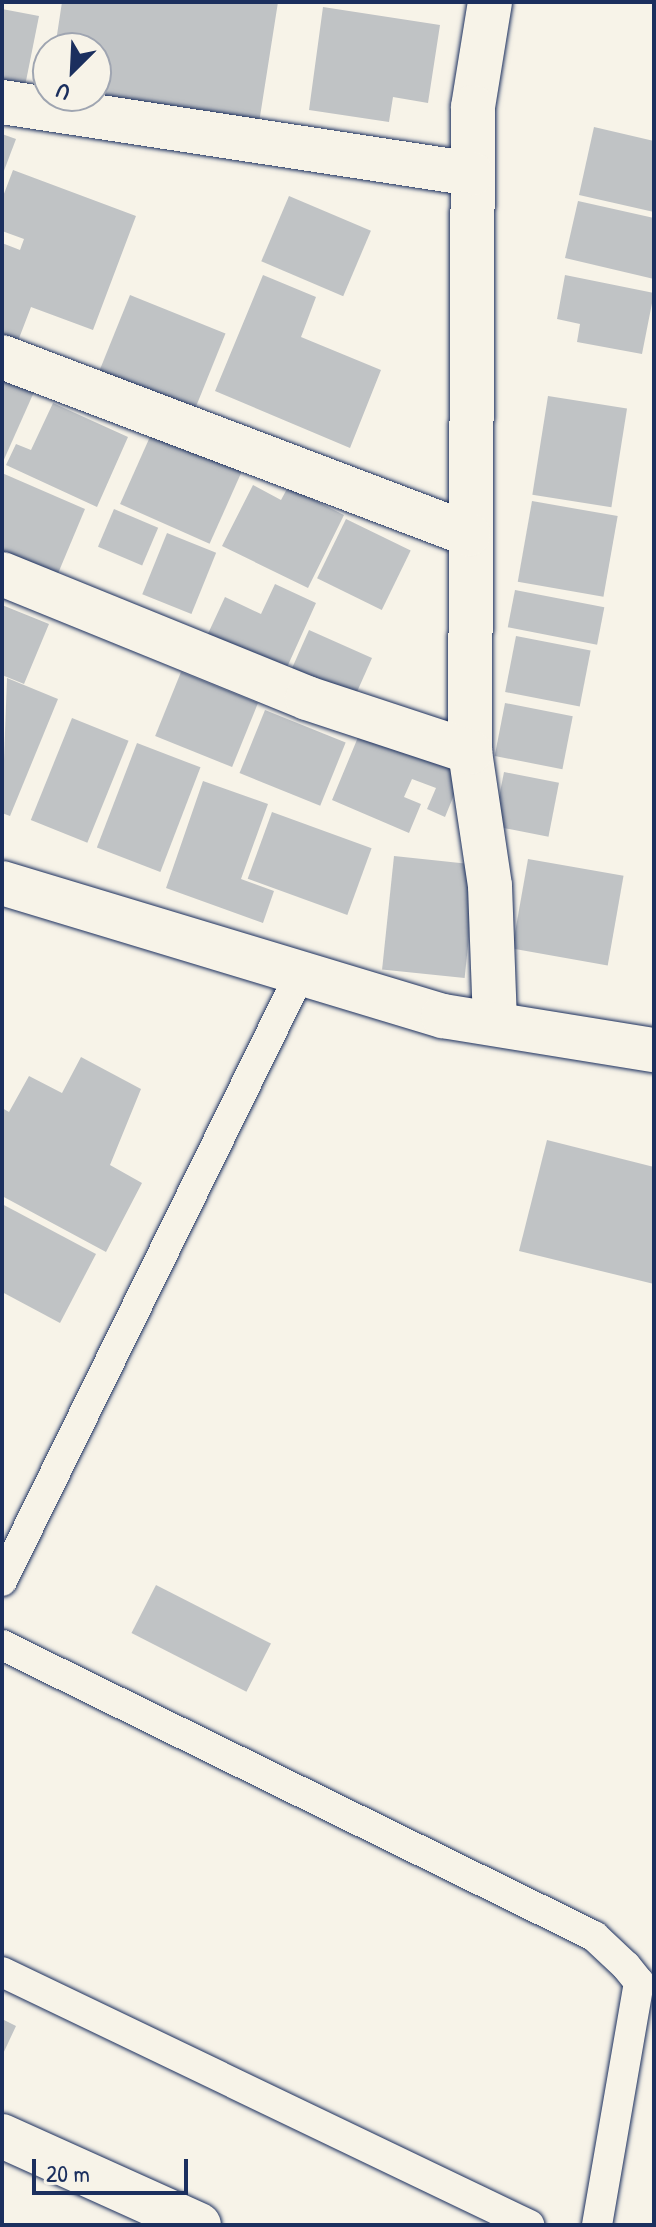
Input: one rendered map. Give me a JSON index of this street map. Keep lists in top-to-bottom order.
{
  "scale_bar": "20 m",
  "north": "bottom left"
}
